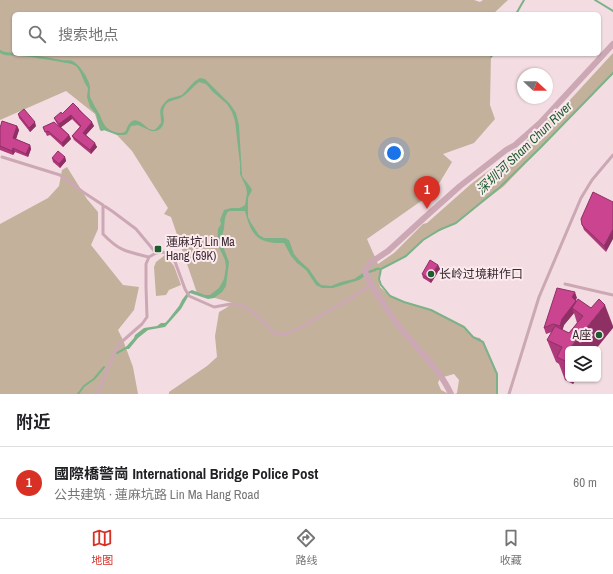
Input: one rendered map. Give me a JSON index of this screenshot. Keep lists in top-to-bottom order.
{
  "water": ["深圳河 Sham Chun River"],
  "places": {
    "transit": ["蓮麻坑 Lin Ma Hang (59K)"],
    "other": ["长岭过境耕作口", "A座"]
  },
  "north": "right",
  "page": {
    "search": "搜索地点",
    "pins": "1",
    "heading": "附近",
    "list": [
      {
        "mark": "1",
        "name": "國際橋警崗 International Bridge Police Post",
        "note": "公共建筑 · 蓮麻坑路 Lin Ma Hang Road",
        "value": "60 m"
      }
    ],
    "nav": ["地图", "路线", "收藏"]
  }
}
